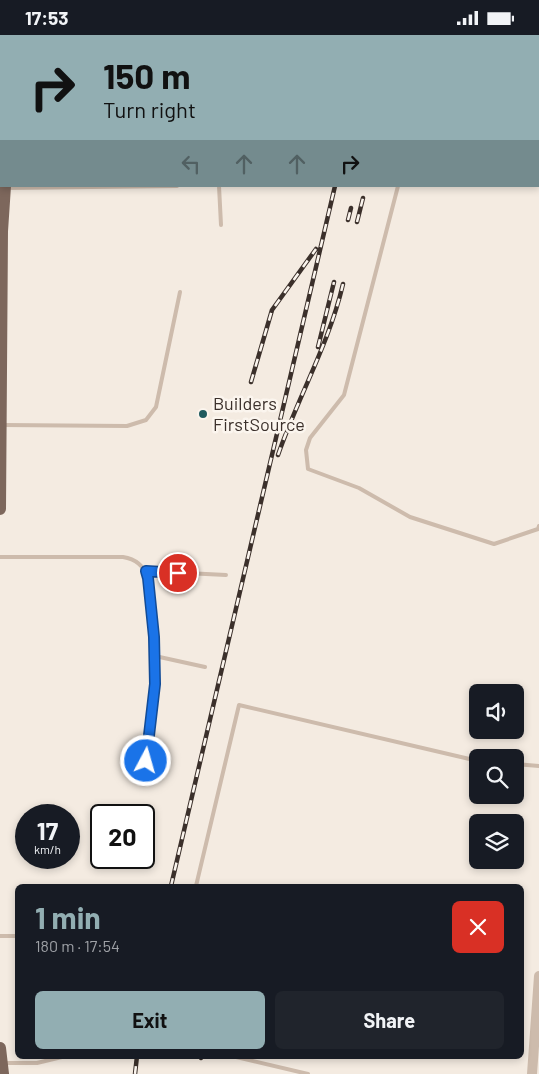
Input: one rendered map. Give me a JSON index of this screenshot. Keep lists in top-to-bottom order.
{
  "places": ["Builders FirstSource"],
  "page": {
    "status": "17:53",
    "turn": ["150 m", "Turn right"],
    "speed": "17 km/h",
    "limit": "20",
    "heading": ["1 min", "180 m · 17:54"],
    "buttons": ["Exit", "Share"]
  }
}
